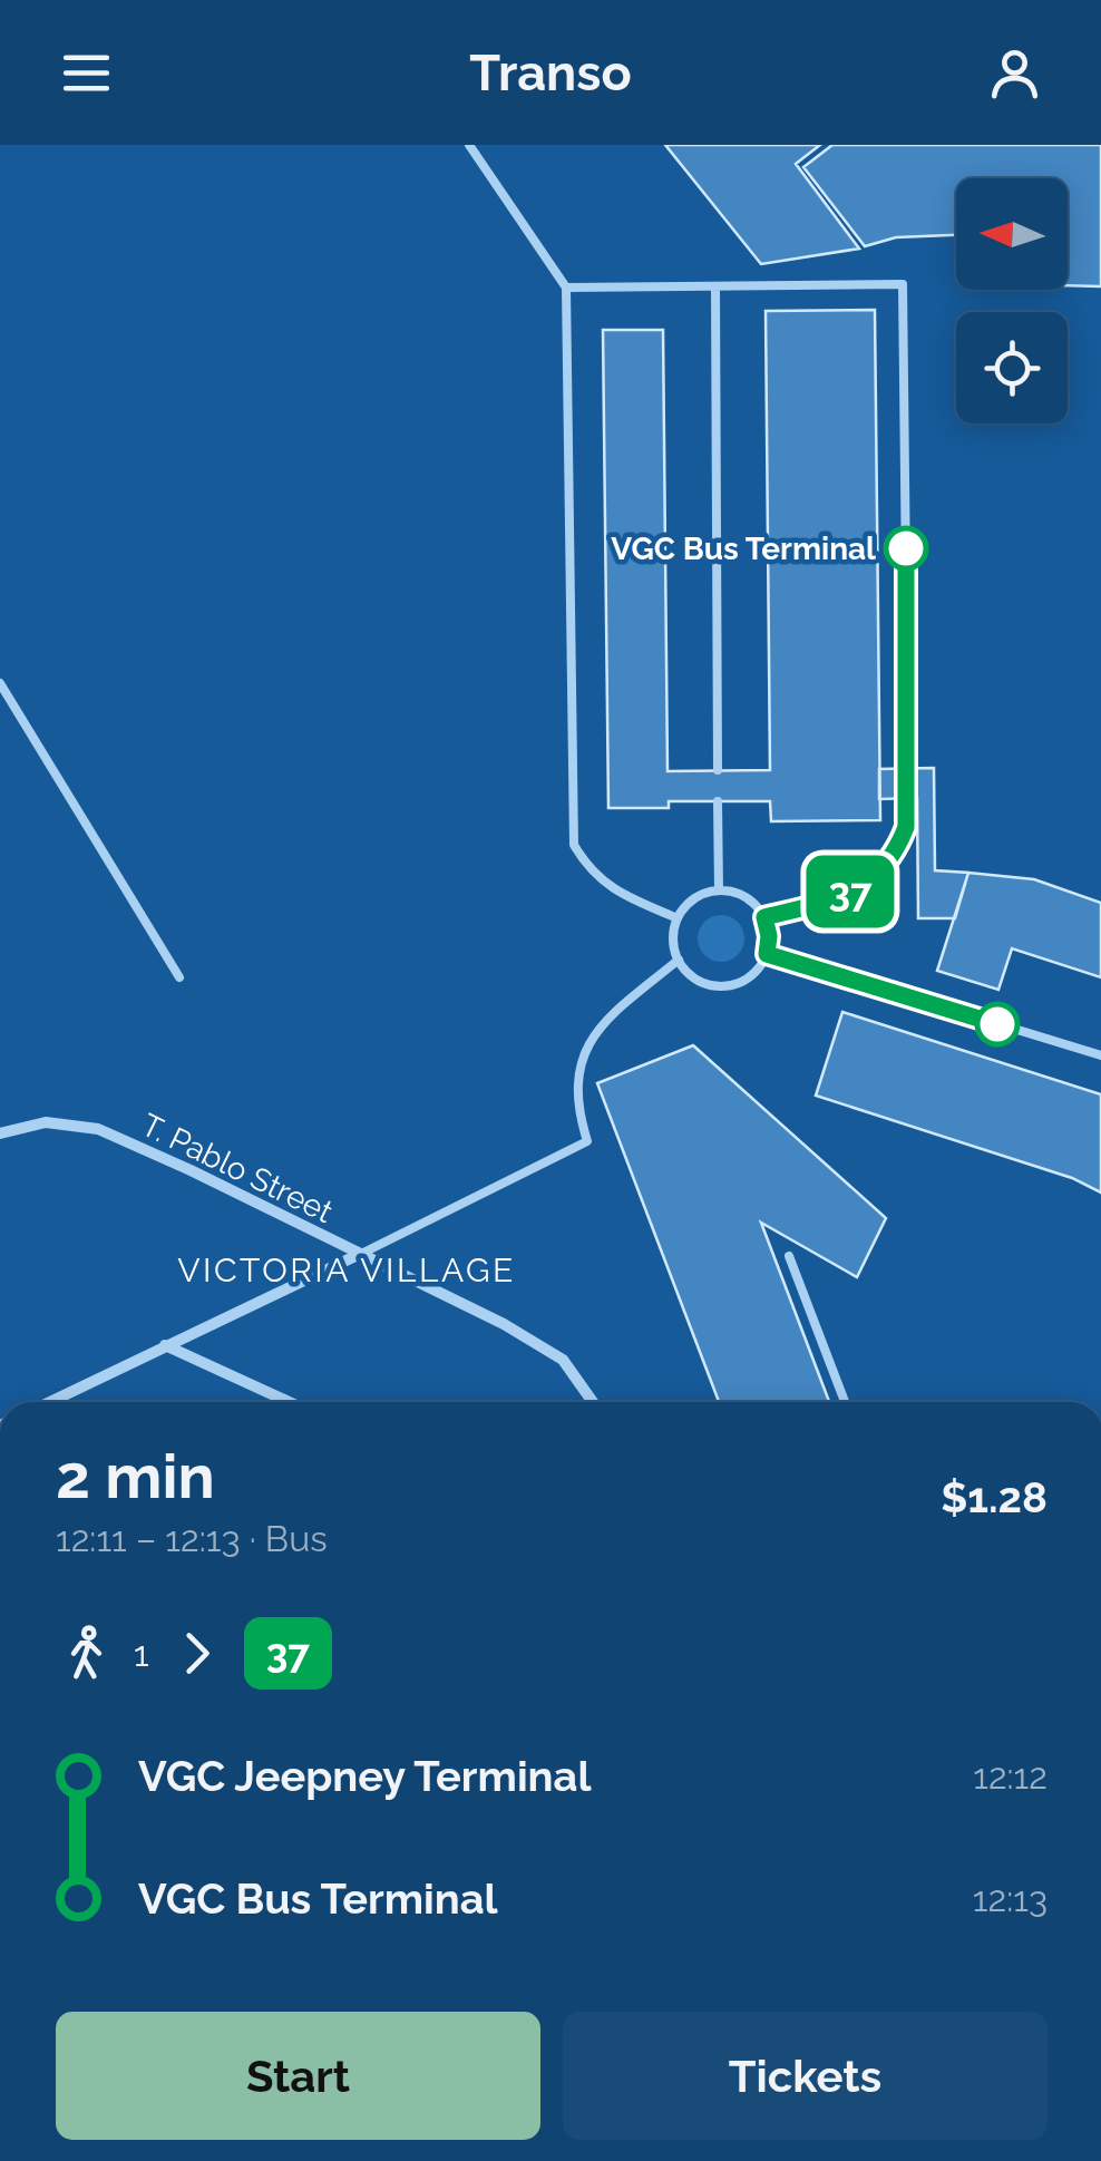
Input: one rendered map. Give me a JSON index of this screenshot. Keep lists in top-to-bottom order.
{
  "streets": {
    "street": ["T. Pablo Street"]
  },
  "districts": ["VICTORIA VILLAGE"],
  "places": ["VGC Bus Terminal"],
  "lines": ["bus line 37"],
  "north": "left",
  "page": {
    "header": "Transo",
    "on_map": "37",
    "heading": ["2 min", "12:11 – 12:13 · Bus", "$1.28"],
    "legs": ["1", "37"],
    "list": [
      {
        "name": "VGC Jeepney Terminal",
        "value": "12:12"
      },
      {
        "name": "VGC Bus Terminal",
        "value": "12:13"
      }
    ],
    "buttons": ["Start", "Tickets"]
  }
}
